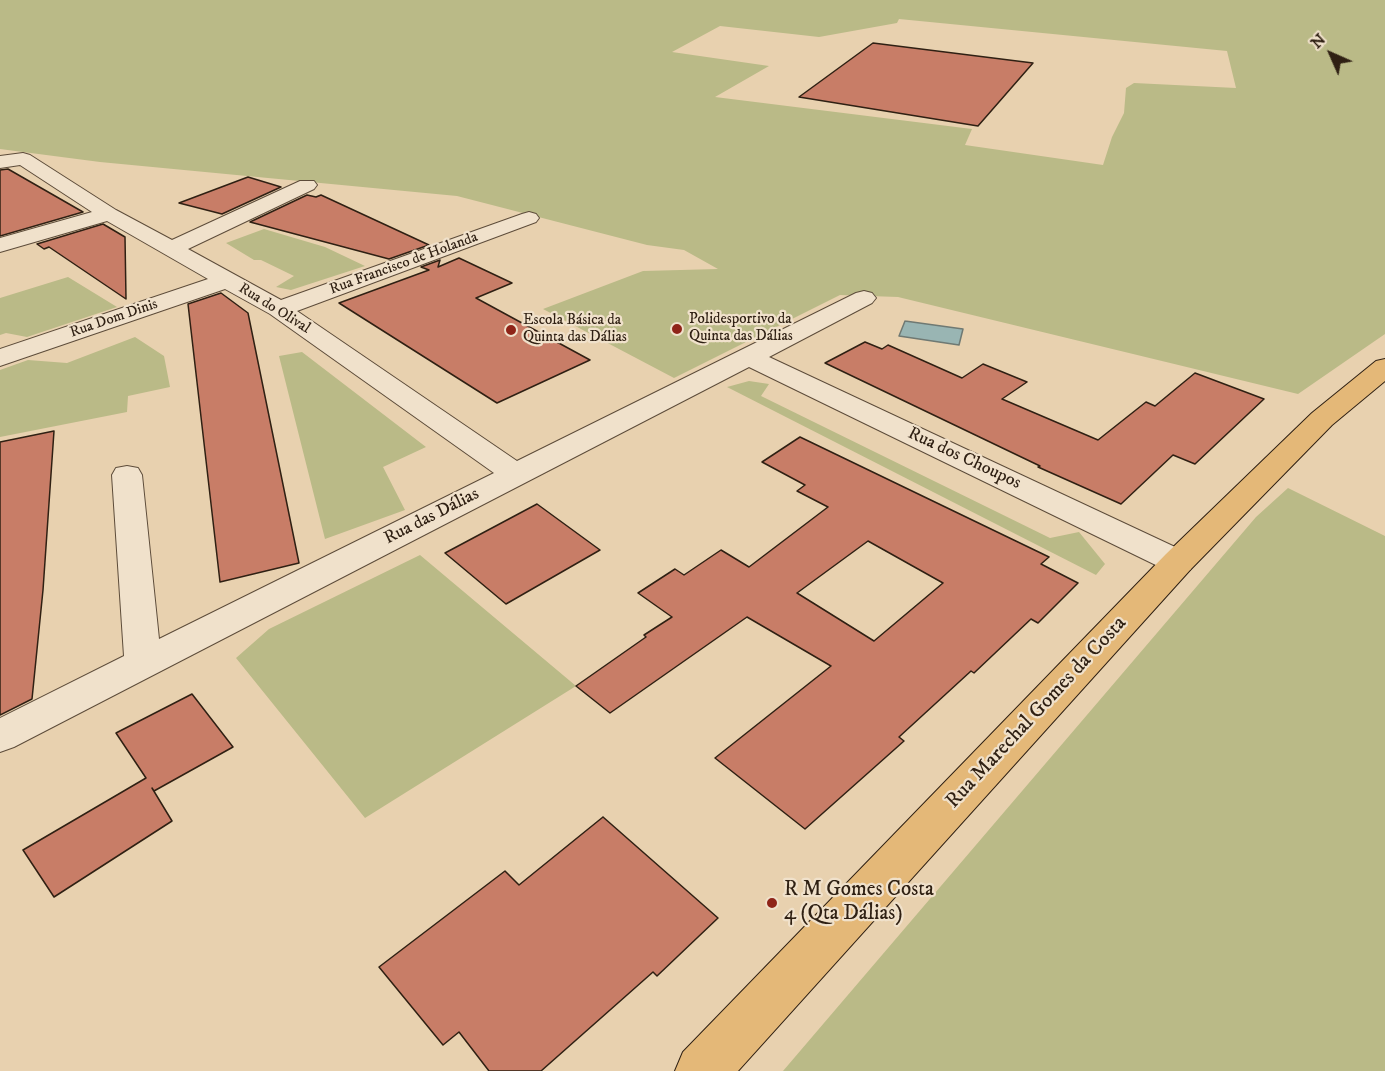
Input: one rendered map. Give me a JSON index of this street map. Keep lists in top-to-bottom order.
{
  "streets": {
    "main road": ["Rua Marechal Gomes da Costa"],
    "street": [
      "Rua Francisco de Holanda",
      "Rua do Olival",
      "Rua Dom Dinis",
      "Rua dos Choupos",
      "Rua das Dálias"
    ]
  },
  "crossings": [
    ["Rua Francisco de Holanda", "Rua do Olival"],
    ["Rua do Olival", "Rua Dom Dinis"],
    ["Rua do Olival", "Rua das Dálias"],
    ["Rua dos Choupos", "Rua das Dálias"],
    ["Rua dos Choupos", "Rua Marechal Gomes da Costa"]
  ],
  "places": ["Polidesportivo da Quinta das Dálias", "Escola Básica da Quinta das Dálias", "R M Gomes Costa 4 (Qta Dálias)"],
  "north": "top left"
}
